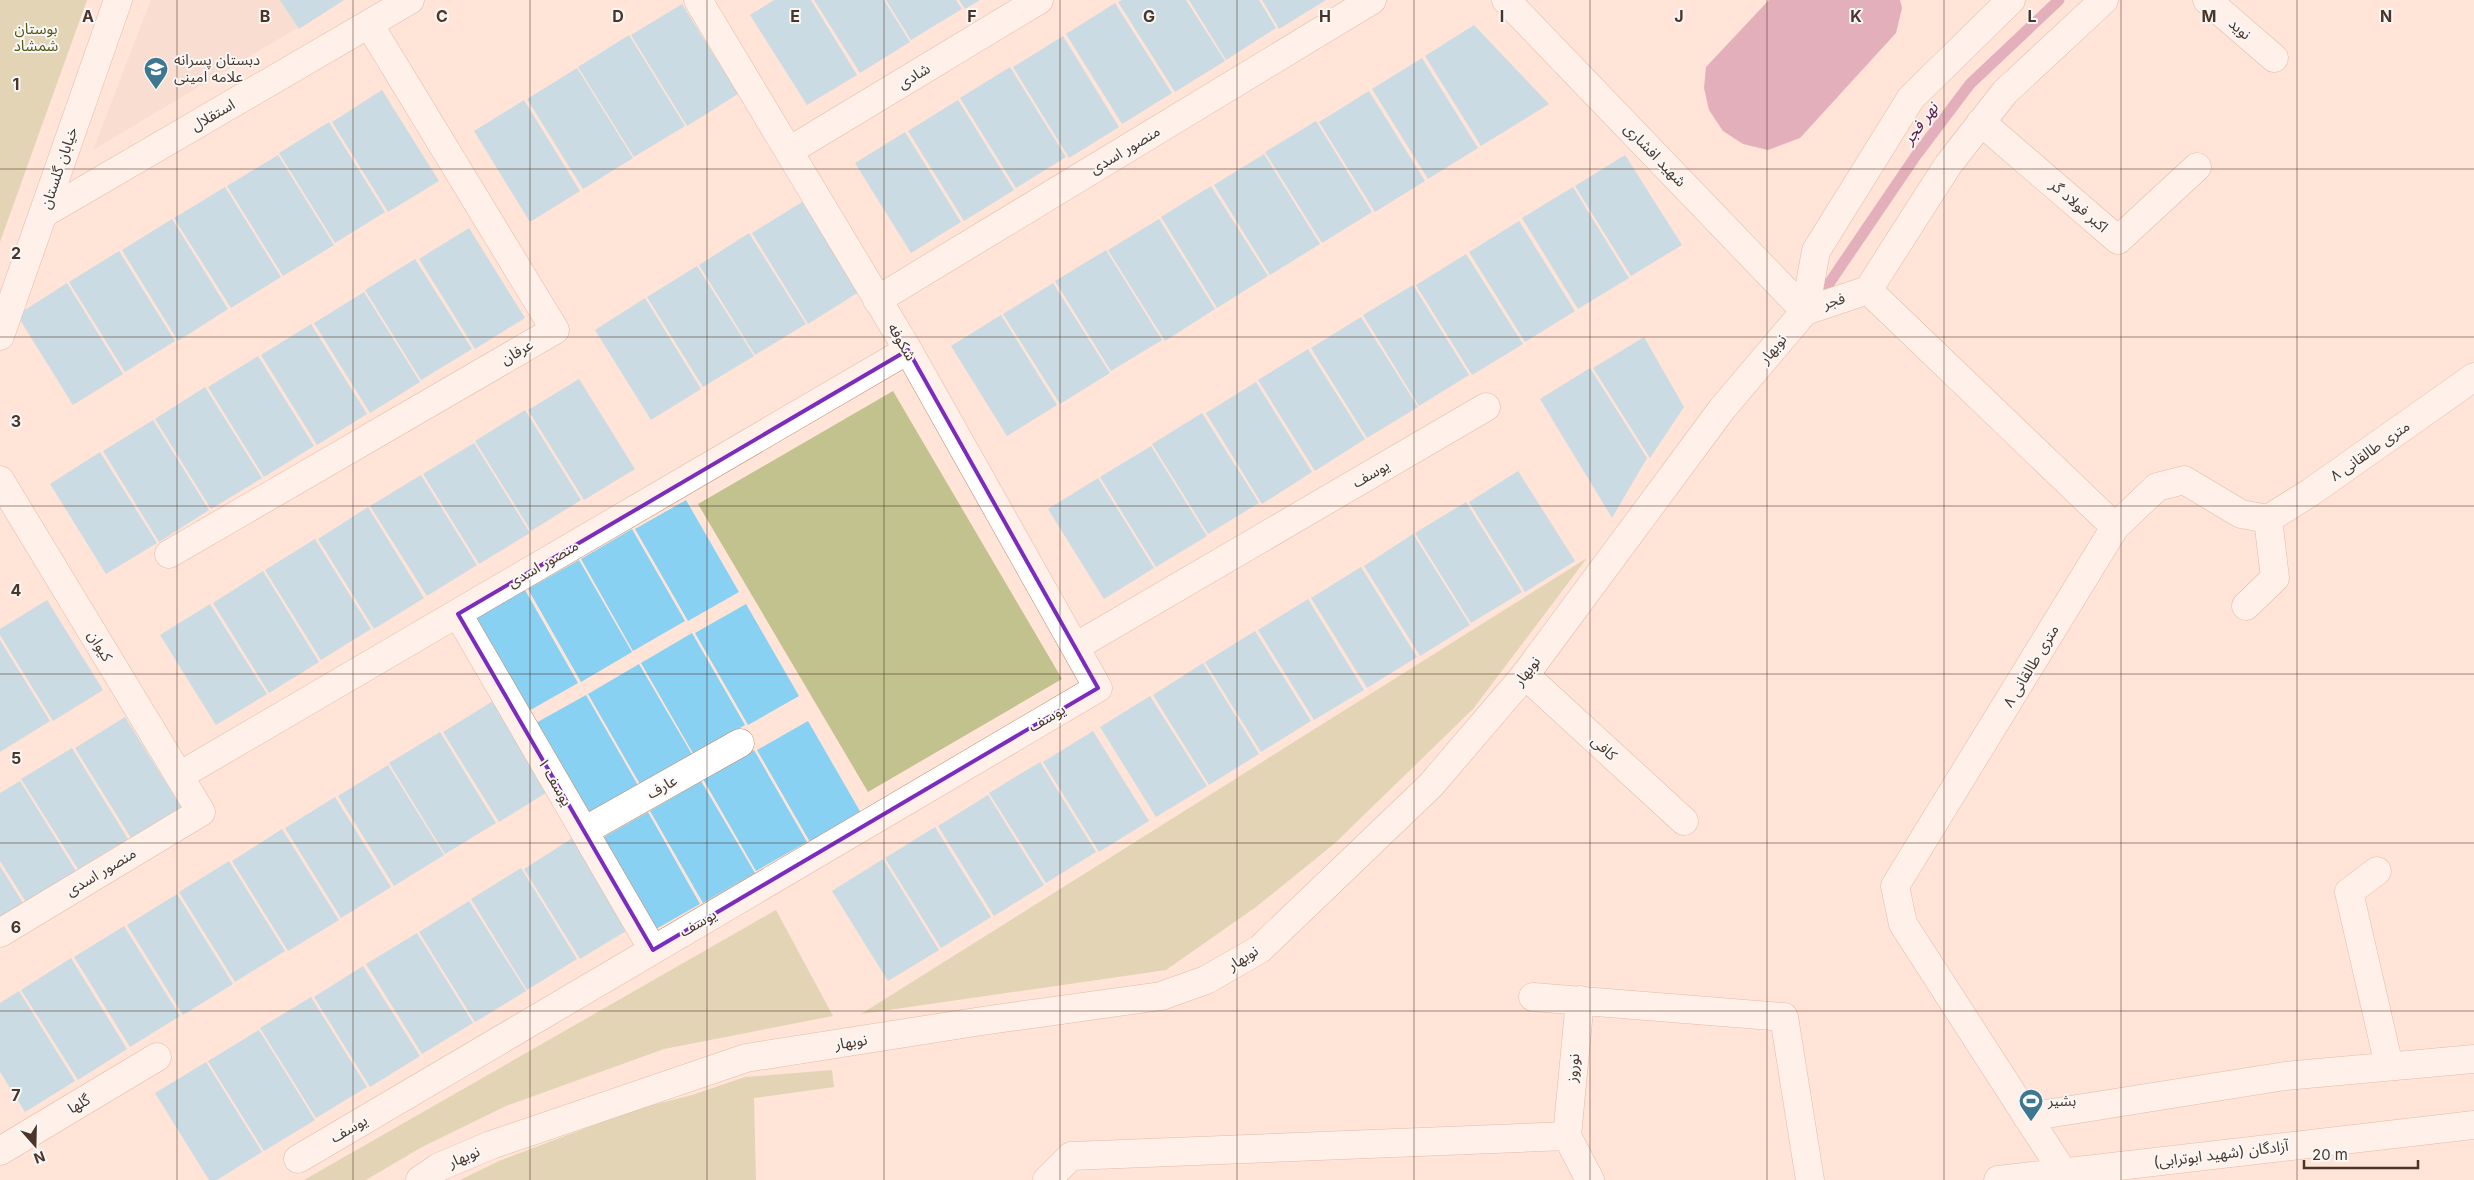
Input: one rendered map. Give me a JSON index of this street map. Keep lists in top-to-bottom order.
{
  "streets": {
    "street": [
      "نوید",
      "شادی",
      "استقلال",
      "منصور اسدی",
      "شهید افشاری",
      "خیابان گلستان",
      "اکبر فولاد گر",
      "فجر",
      "شکوفه",
      "نوبهار",
      "عرفان",
      "۸ متری طالقانی",
      "یوسف",
      "کیوان",
      "کافی",
      "یوسف ۱",
      "عارف",
      "نوروز",
      "گلها",
      "آزادگان (شهید ابوترابی)"
    ]
  },
  "crossings": [
    ["شادی", "شکوفه"],
    ["استقلال", "خیابان گلستان"],
    ["استقلال", "عرفان"],
    ["منصور اسدی", "شکوفه"],
    ["منصور اسدی", "کیوان"],
    ["منصور اسدی", "یوسف ۱"],
    ["شهید افشاری", "فجر"],
    ["شهید افشاری", "نوبهار"],
    ["فجر", "نوبهار"],
    ["شکوفه", "یوسف"],
    ["نوبهار", "کافی"],
    ["۸ متری طالقانی", "آزادگان (شهید ابوترابی)"],
    ["یوسف", "یوسف ۱"],
    ["یوسف ۱", "عارف"]
  ],
  "water": ["نهر فجر"],
  "parks": ["بوستان شمشاد"],
  "places": {
    "school or university": ["دبستان پسرانه علامه امینی"],
    "sports": ["بشیر"]
  },
  "scale_bar": "20 m",
  "north": "bottom",
  "grid": {
    "columns": [
      "A",
      "B",
      "C",
      "D",
      "E",
      "F",
      "G",
      "H",
      "I",
      "J",
      "K",
      "L",
      "M",
      "N"
    ],
    "rows": [
      "1",
      "2",
      "3",
      "4",
      "5",
      "6",
      "7"
    ]
  }
}
